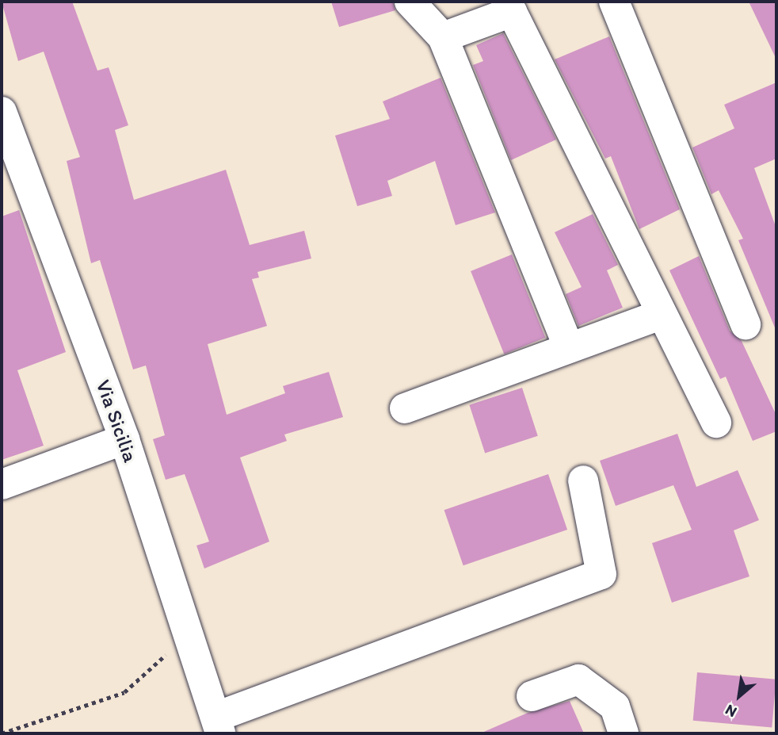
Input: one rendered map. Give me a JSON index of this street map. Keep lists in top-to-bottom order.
{
  "streets": {
    "street": ["Via Sicilia"]
  },
  "north": "bottom left"
}
